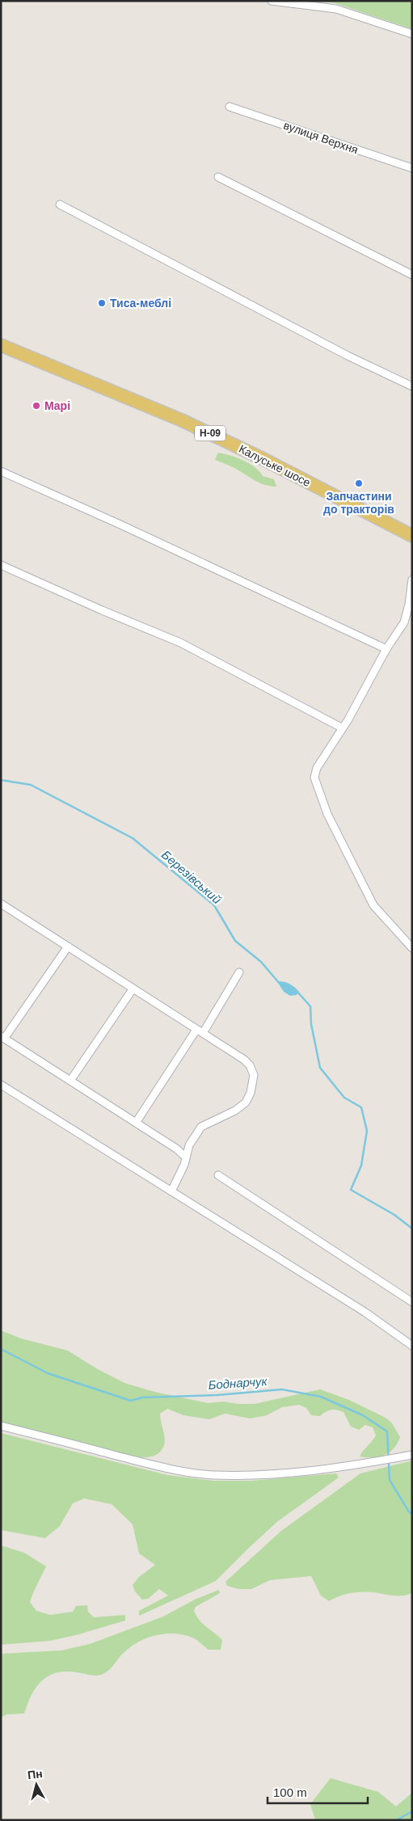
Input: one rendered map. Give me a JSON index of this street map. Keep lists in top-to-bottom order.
{
  "streets": {
    "main road": ["Н-09", "Калуське шосе"],
    "street": ["вулиця Верхня"]
  },
  "water": ["Березівський", "Боднарчук"],
  "places": ["Тиса-меблі", "Марі", "Запчастини до тракторів"],
  "scale_bar": "100 m",
  "north": "top"
}
